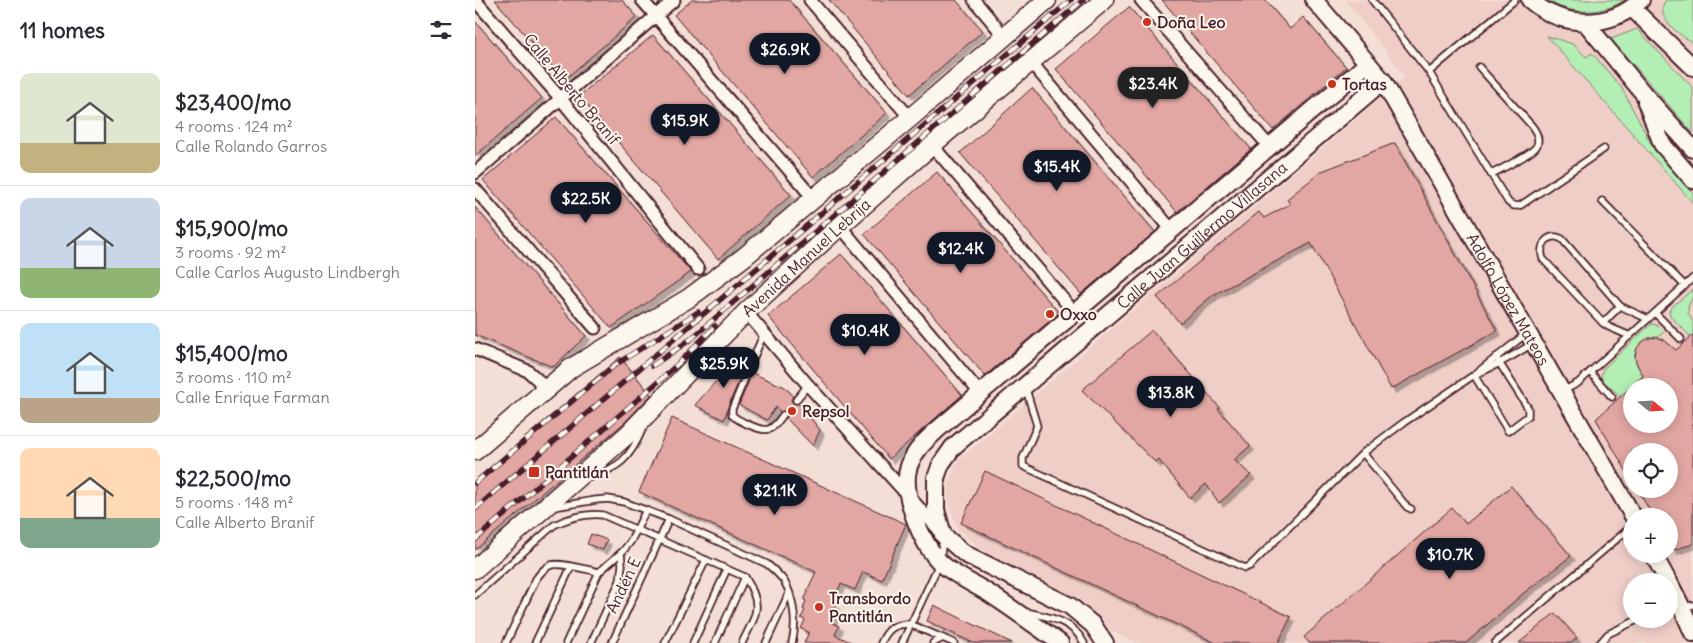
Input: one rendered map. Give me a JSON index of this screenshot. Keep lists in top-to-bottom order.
{
  "streets": {
    "main road": ["Avenida Manuel Lebrija"],
    "street": ["Calle Alberto Branif", "Calle Juan Guillermo Villasana", "Adolfo López Mateos"],
    "lane": ["Andén E"]
  },
  "crossings": [
    ["Calle Juan Guillermo Villasana", "Adolfo López Mateos"]
  ],
  "places": {
    "other": [
      "Doña Leo",
      "Tortas",
      "Oxxo",
      "Repsol",
      "Transbordo Pantitlán"
    ],
    "transit": ["Pantitlán"]
  },
  "north": "right",
  "page": {
    "heading": "11 homes",
    "price": [
      "$26.9K",
      "$23.4K",
      "$15.9K",
      "$15.4K",
      "$22.5K",
      "$12.4K",
      "$10.4K",
      "$25.9K",
      "$13.8K",
      "$21.1K",
      "$10.7K"
    ],
    "list": [
      {
        "name": "$23,400/mo",
        "note": "4 rooms · 124 m² · Calle Rolando Garros"
      },
      {
        "name": "$15,900/mo",
        "note": "3 rooms · 92 m² · Calle Carlos Augusto Lindbergh"
      },
      {
        "name": "$15,400/mo",
        "note": "3 rooms · 110 m² · Calle Enrique Farman"
      },
      {
        "name": "$22,500/mo",
        "note": "5 rooms · 148 m² · Calle Alberto Branif"
      }
    ],
    "map_buttons": ["+", "−"]
  }
}
